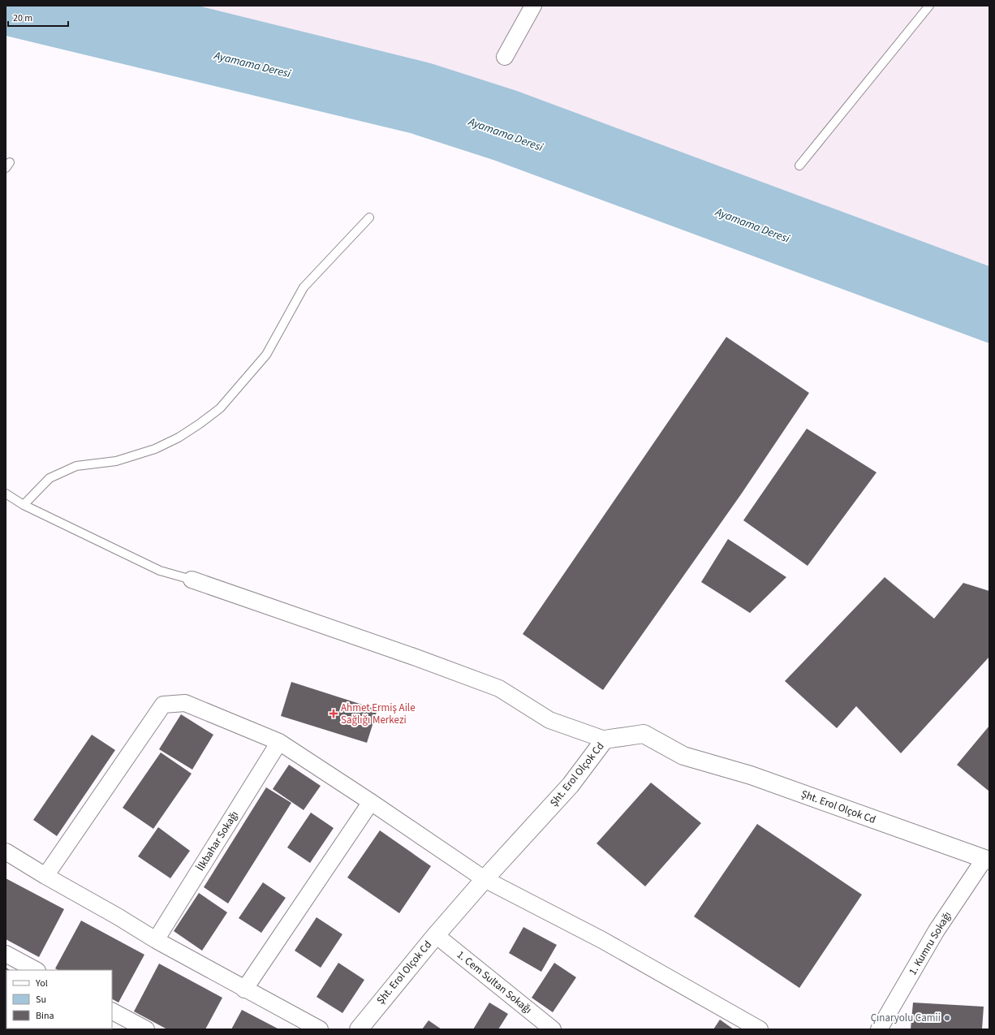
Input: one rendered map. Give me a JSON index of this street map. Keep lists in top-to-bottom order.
{
  "streets": {
    "street": [
      "Şht. Erol Olçok Cd",
      "İlkbahar Sokağı",
      "1. Kumru Sokağı",
      "1. Cem Sultan Sokağı"
    ]
  },
  "crossings": [
    ["Şht. Erol Olçok Cd", "1. Kumru Sokağı"],
    ["Şht. Erol Olçok Cd", "1. Cem Sultan Sokağı"]
  ],
  "water": ["Ayamama Deresi"],
  "places": {
    "health": ["Ahmet Ermiş Aile Sağlığı Merkezi"],
    "other": ["Çınaryolu Camii"]
  },
  "legend": ["Yol", "Su", "Bina"],
  "scale_bar": "20 m"
}
